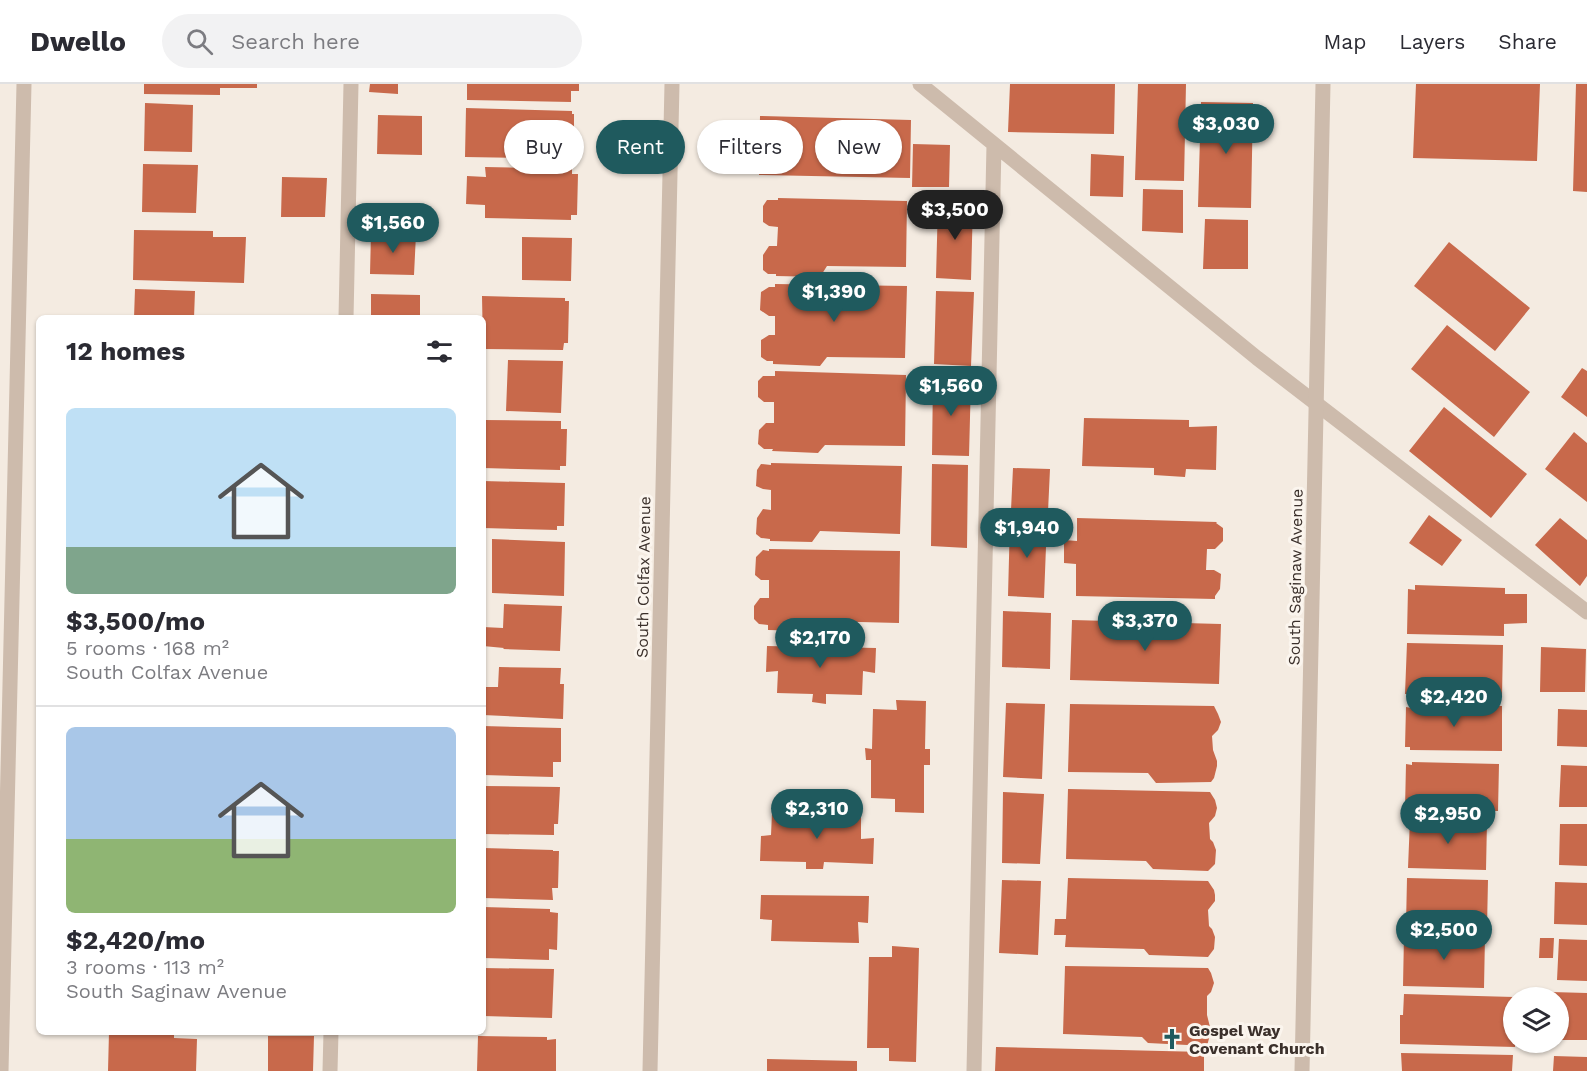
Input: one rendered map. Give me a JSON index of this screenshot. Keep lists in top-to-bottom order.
{
  "streets": {
    "street": ["South Colfax Avenue", "South Saginaw Avenue"]
  },
  "places": {
    "church": ["Gospel Way Covenant Church"]
  },
  "page": {
    "header": "Dwello",
    "search": "Search here",
    "nav": ["Map", "Layers", "Share"],
    "price": [
      "$3,030",
      "$3,500",
      "$1,560",
      "$1,390",
      "$1,560",
      "$1,940",
      "$3,370",
      "$2,170",
      "$2,420",
      "$2,310",
      "$2,950",
      "$2,500"
    ],
    "chip": [
      "Buy",
      "Rent",
      "Filters",
      "New"
    ],
    "heading": "12 homes",
    "list": [
      {
        "name": "$3,500/mo",
        "note": "5 rooms · 168 m² · South Colfax Avenue"
      },
      {
        "name": "$2,420/mo",
        "note": "3 rooms · 113 m² · South Saginaw Avenue"
      }
    ]
  }
}
